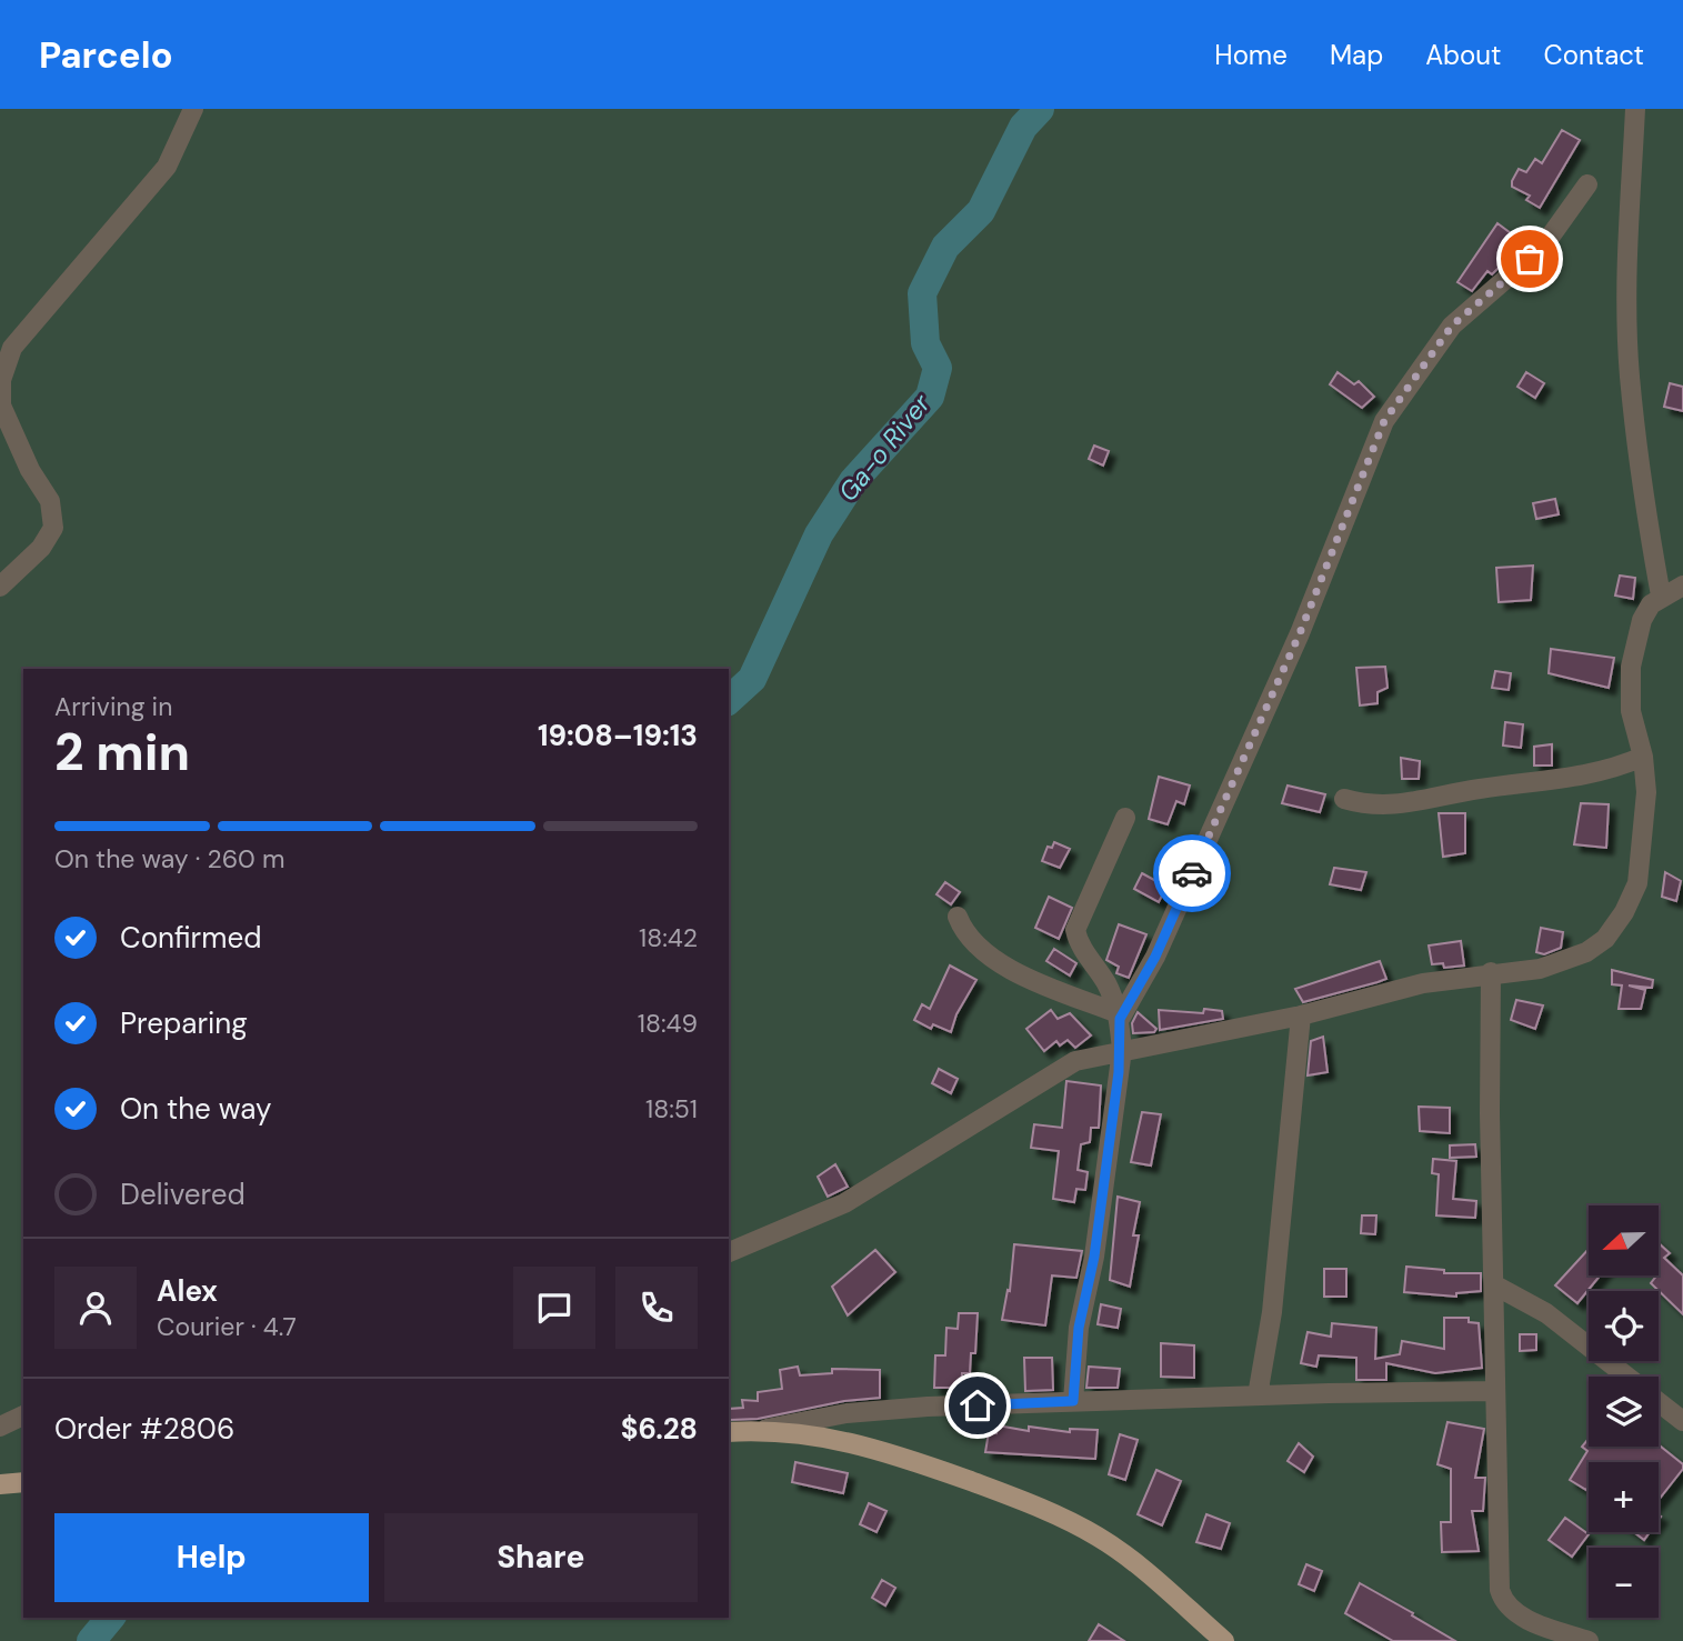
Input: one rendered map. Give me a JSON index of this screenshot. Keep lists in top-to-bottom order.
{
  "water": ["Ga-o River"],
  "north": "left",
  "page": {
    "header": "Parcelo",
    "nav": [
      "Home",
      "Map",
      "About",
      "Contact"
    ],
    "heading": ["2 min", "Arriving in", "19:08–19:13"],
    "panel": [
      "Alex",
      "Courier · 4.7",
      "Order #2806",
      "$6.28"
    ],
    "bar": "On the way · 260 m",
    "list": [
      ["Confirmed", "18:42"],
      ["Preparing", "18:49"],
      ["On the way", "18:51"],
      "Delivered"
    ],
    "map_buttons": ["+", "−"],
    "buttons": ["Help", "Share"]
  }
}
